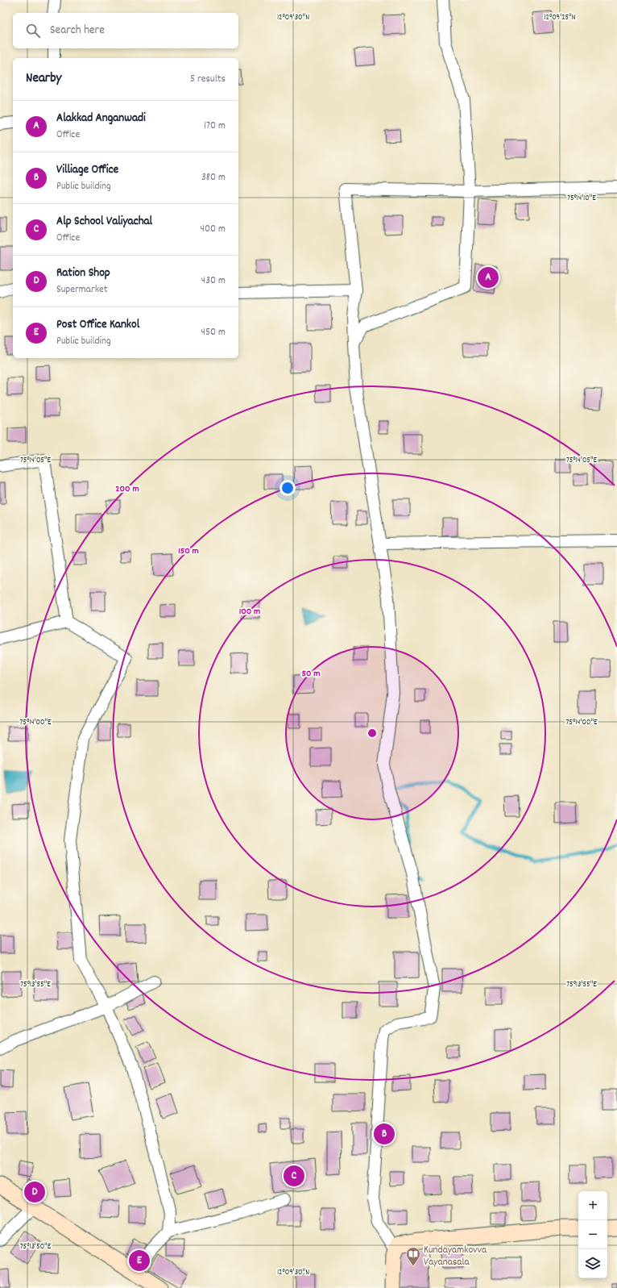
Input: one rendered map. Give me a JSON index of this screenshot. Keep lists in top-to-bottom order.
{
  "places": {
    "library": ["Kundayamkovva Vayanasala"]
  },
  "page": {
    "search": "Search here",
    "heading": ["Nearby", "5 results"],
    "list": [
      {
        "mark": "A",
        "name": "Alakkad Anganwadi",
        "note": "Office",
        "value": "170 m"
      },
      {
        "mark": "B",
        "name": "Villiage Office",
        "note": "Public building",
        "value": "380 m"
      },
      {
        "mark": "C",
        "name": "Alp School Valiyachal",
        "note": "Office",
        "value": "400 m"
      },
      {
        "mark": "D",
        "name": "Ration Shop",
        "note": "Supermarket",
        "value": "430 m"
      },
      {
        "mark": "E",
        "name": "Post Office Kankol",
        "note": "Public building",
        "value": "450 m"
      }
    ],
    "pins": [
      "A",
      "B",
      "C",
      "D",
      "E"
    ],
    "map_buttons": ["+", "−"]
  },
  "coordinates": [
    "12°09'30\"N",
    "12°09'25\"N",
    "75°14'10\"E",
    "75°14'05\"E",
    "75°14'00\"E",
    "75°13'55\"E",
    "75°13'50\"E"
  ],
  "rings": [
    "200 m",
    "150 m",
    "100 m",
    "50 m"
  ]
}
